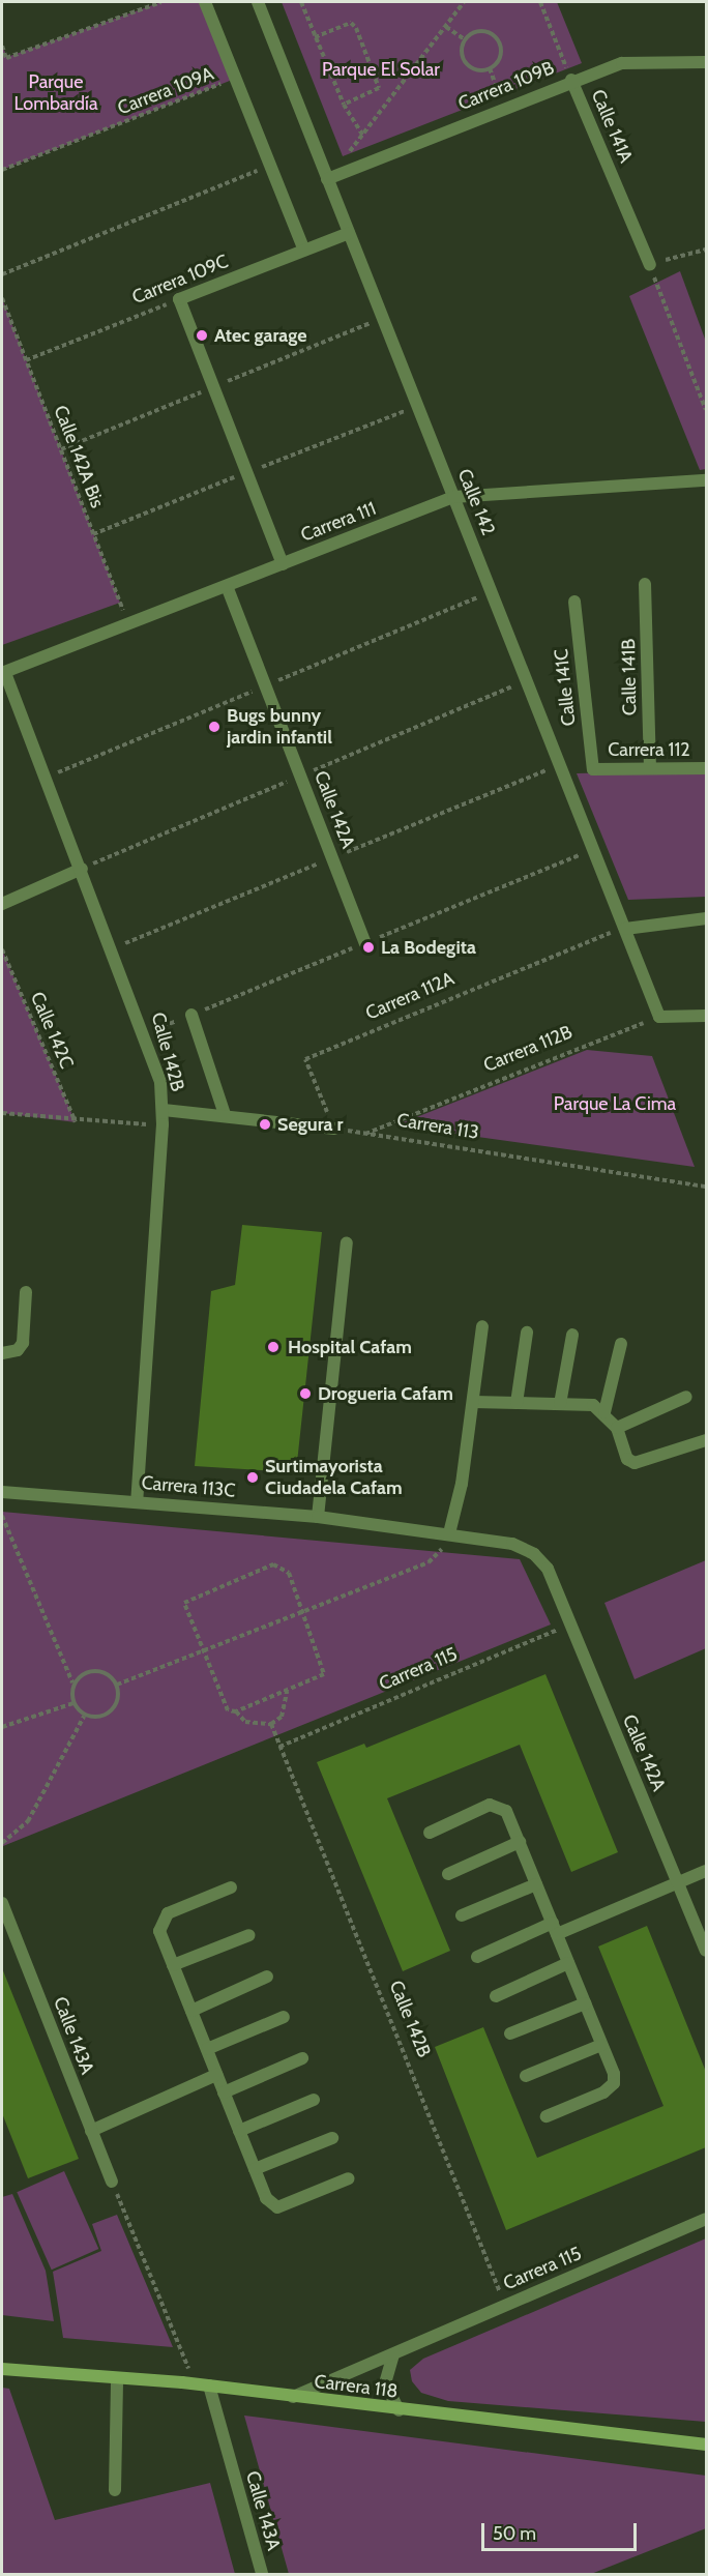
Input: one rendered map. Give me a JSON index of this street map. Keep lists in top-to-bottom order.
{
  "streets": {
    "main road": ["Carrera 118"],
    "street": [
      "Carrera 109B",
      "Calle 141A",
      "Carrera 109C",
      "Calle 142",
      "Carrera 111",
      "Calle 141B",
      "Calle 141C",
      "Carrera 112",
      "Calle 142A",
      "Calle 142B",
      "Carrera 113C",
      "Carrera 115",
      "Calle 143A"
    ],
    "path": [
      "Carrera 109A",
      "Calle 142A Bis",
      "Carrera 112A",
      "Calle 142C",
      "Carrera 112B",
      "Carrera 113"
    ]
  },
  "crossings": [
    ["Carrera 109B", "Calle 141A"],
    ["Carrera 109B", "Calle 142"],
    ["Carrera 109C", "Calle 142A Bis"],
    ["Carrera 109C", "Calle 142"],
    ["Calle 142A Bis", "Carrera 111"],
    ["Calle 142", "Carrera 111"],
    ["Calle 142", "Carrera 112A"],
    ["Calle 142", "Carrera 112B"],
    ["Carrera 111", "Calle 142A"],
    ["Carrera 111", "Calle 142B"],
    ["Calle 141B", "Carrera 112"],
    ["Calle 141C", "Carrera 112"],
    ["Calle 142A", "Carrera 113C"],
    ["Calle 142A", "Carrera 115"],
    ["Carrera 112A", "Carrera 113"],
    ["Carrera 112B", "Carrera 113"],
    ["Calle 142B", "Carrera 113C"],
    ["Calle 142B", "Carrera 115"],
    ["Carrera 115", "Carrera 118"],
    ["Calle 143A", "Carrera 118"]
  ],
  "parks": ["Parque El Solar", "Parque Lombardía", "Parque La Cima"],
  "places": [
    "Atec garage",
    "Bugs bunny jardin infantil",
    "La Bodegita",
    "Segura r",
    "Hospital Cafam",
    "Drogueria Cafam",
    "Surtimayorista Ciudadela Cafam"
  ],
  "scale_bar": "50 m"
}
